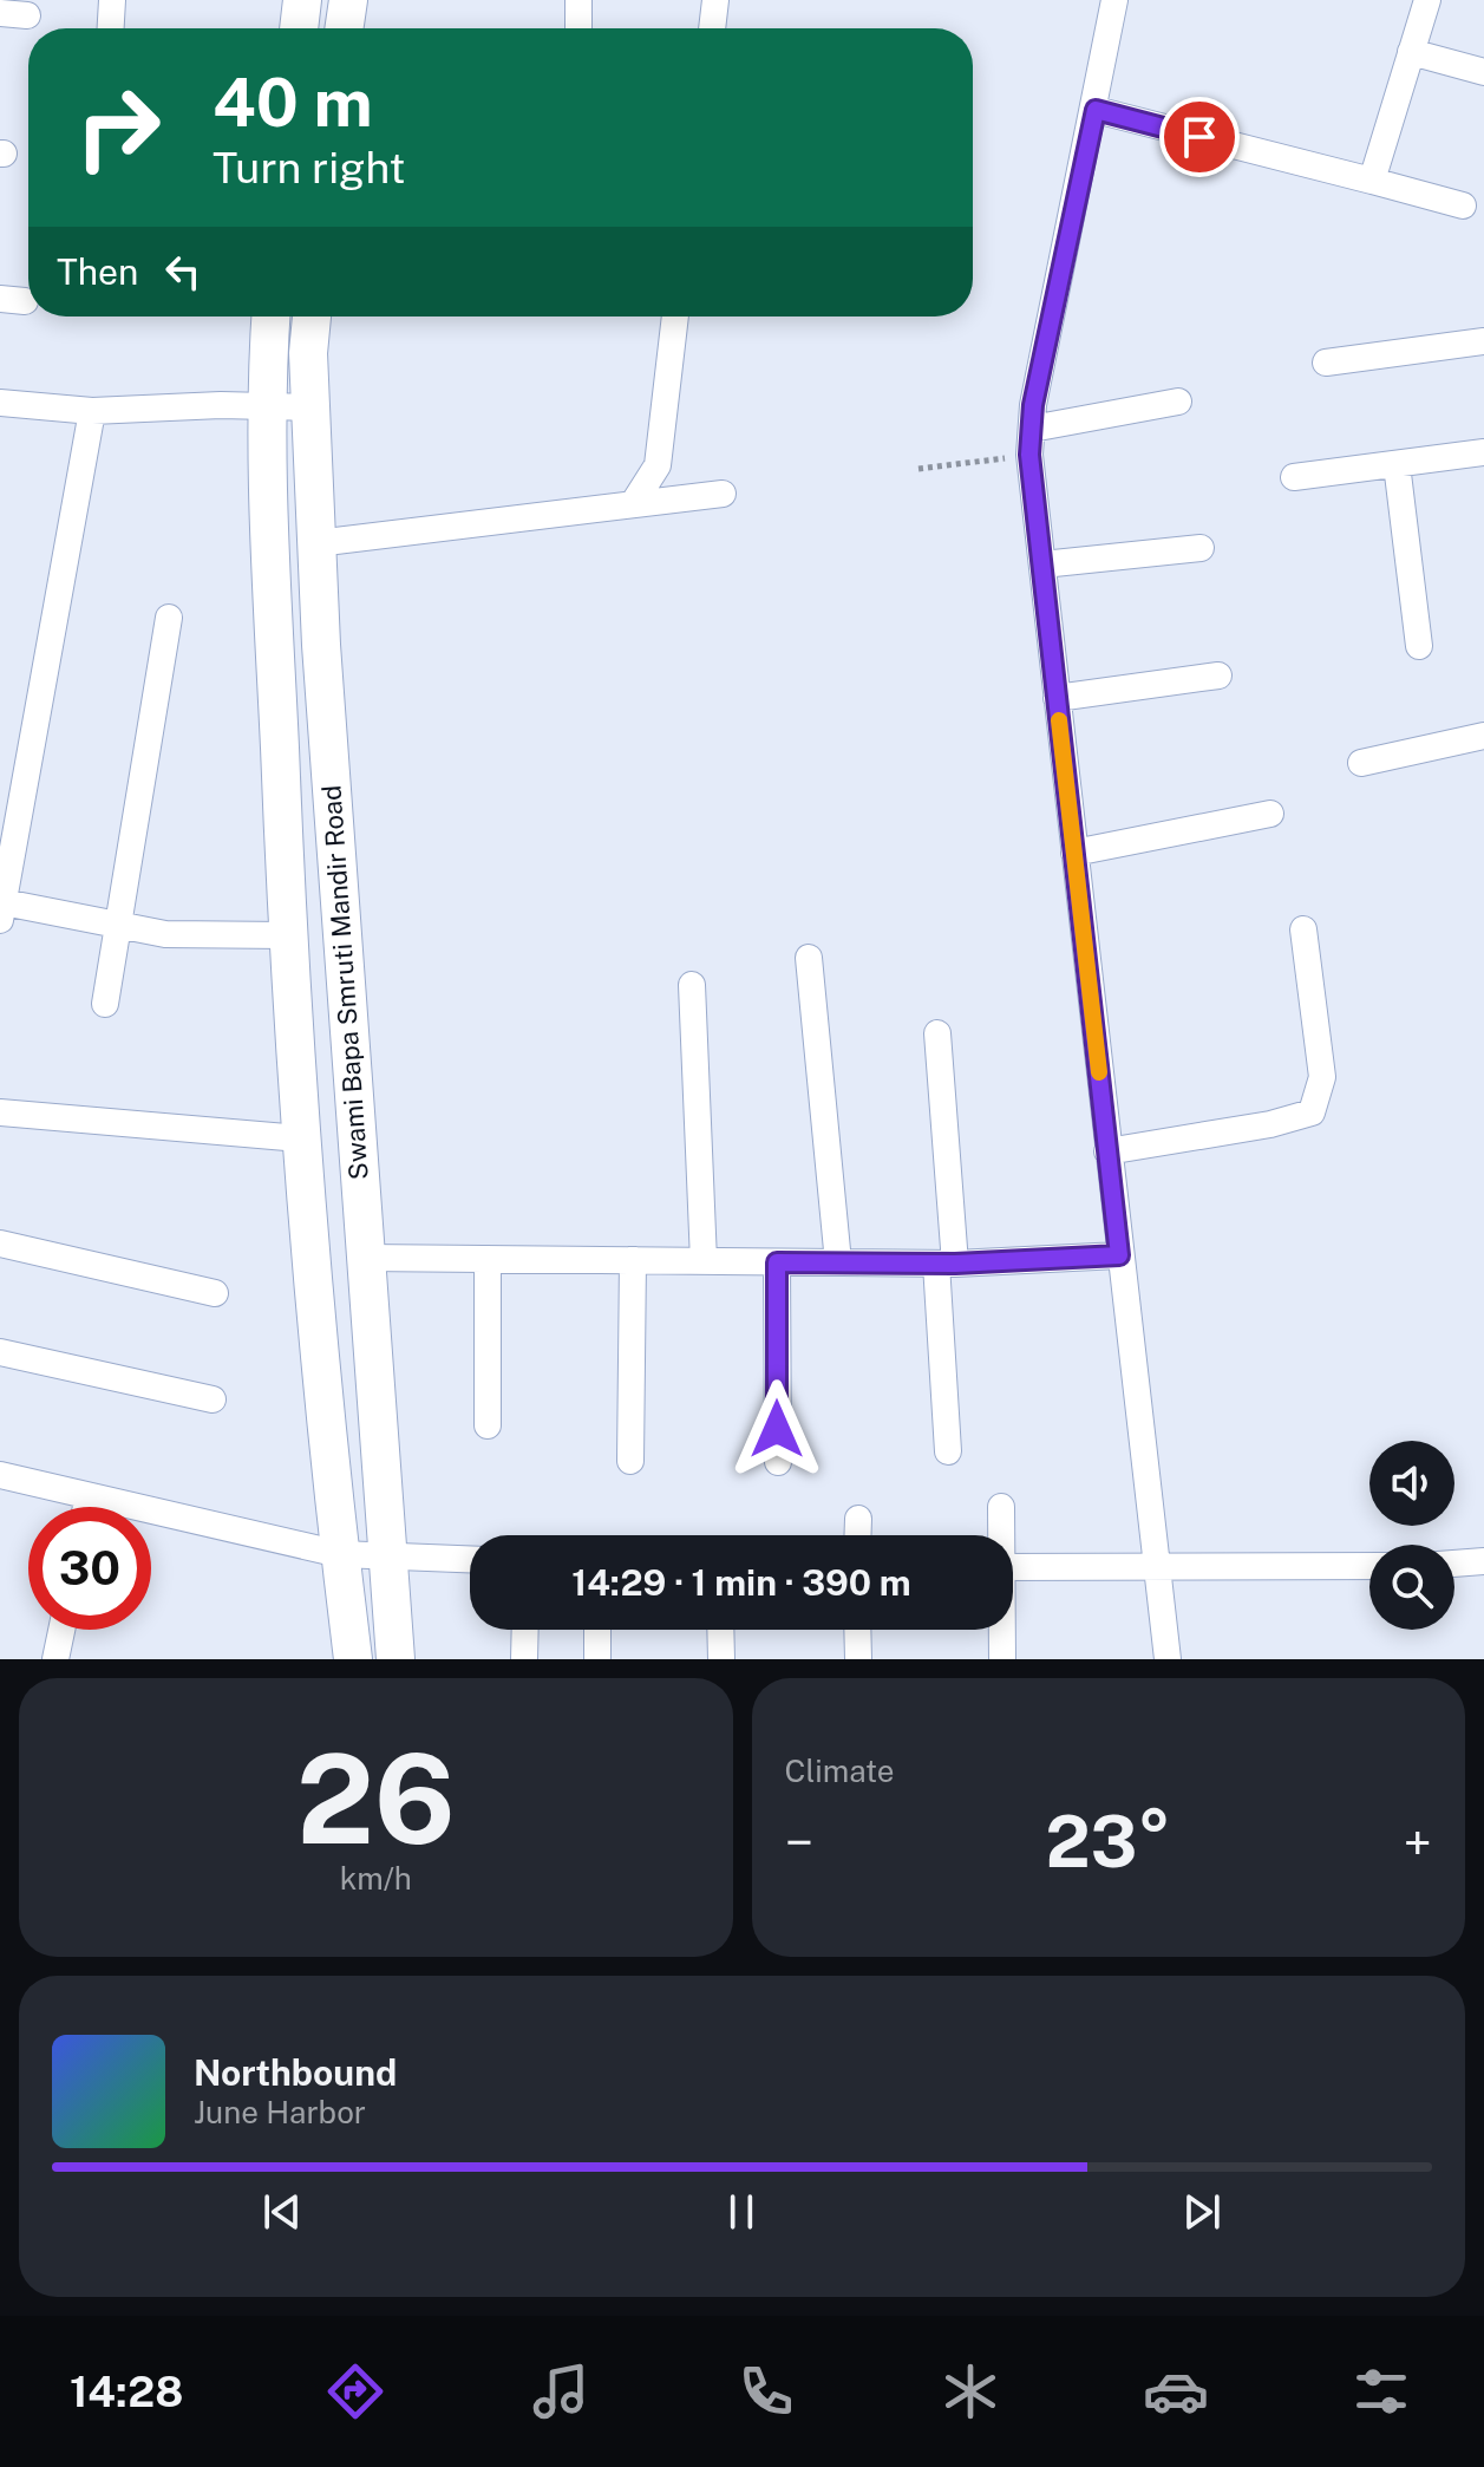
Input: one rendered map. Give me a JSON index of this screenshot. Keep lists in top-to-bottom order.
{
  "streets": {
    "street": ["Swami Bapa Smruti Mandir Road"]
  },
  "page": {
    "turn": ["40 m", "Turn right"],
    "then": "Then",
    "limit": "30",
    "trip": "14:29 · 1 min · 390 m",
    "tile": [
      ["26", "km/h"],
      "Climate"
    ],
    "heat": ["−", "23°", "+"],
    "song": ["Northbound", "June Harbor"],
    "tabs": "14:28"
  }
}
